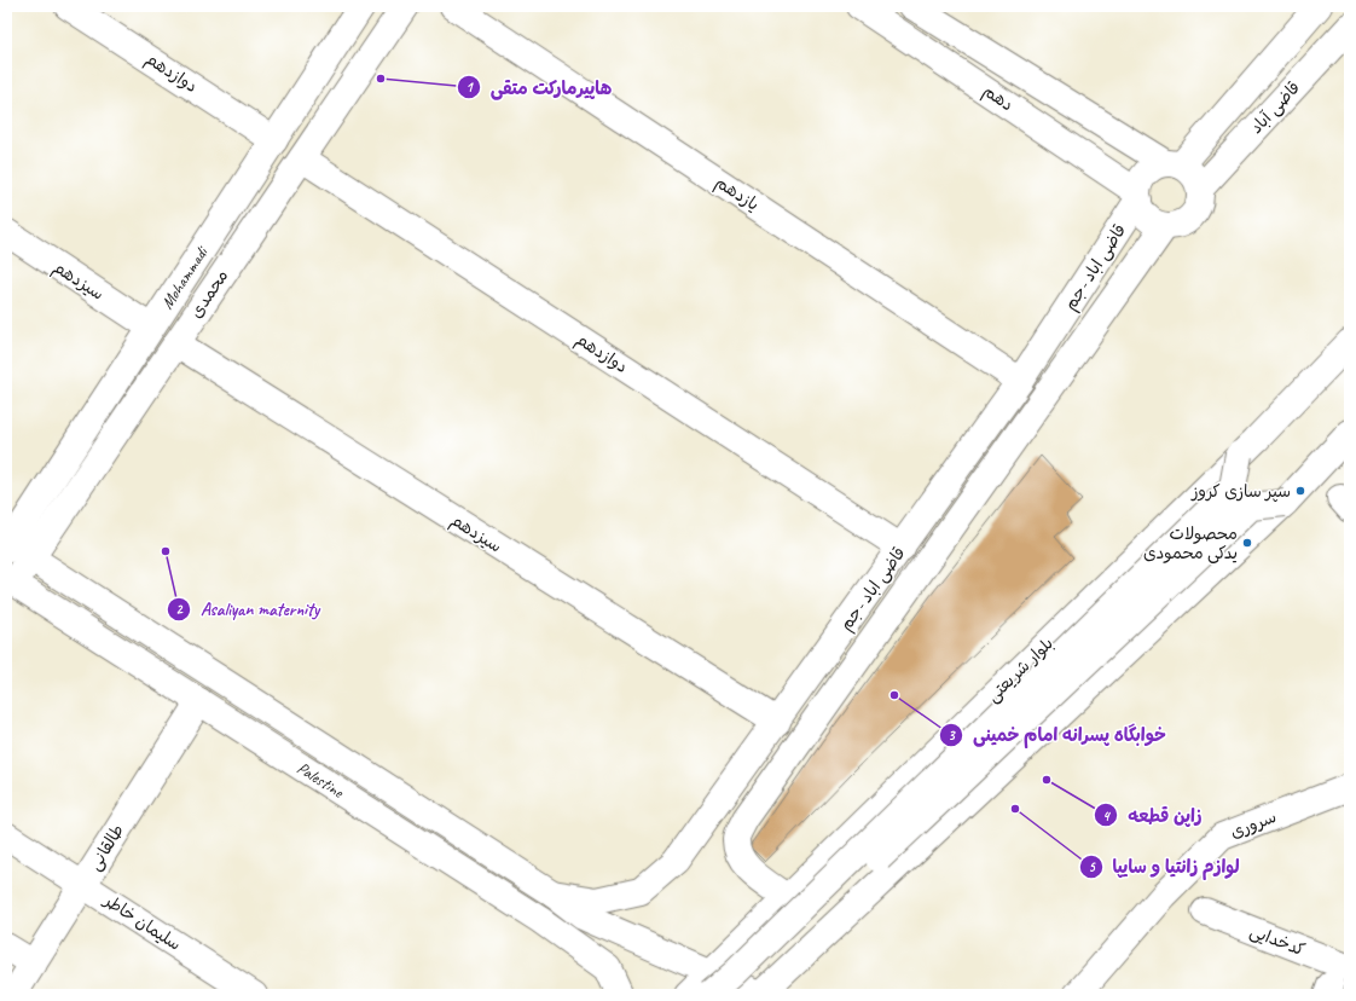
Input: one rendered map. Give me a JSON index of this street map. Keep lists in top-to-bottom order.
{
  "streets": {
    "main road": [
      "دوازدهم",
      "دهم",
      "قاضی آباد",
      "یازدهم",
      "قاضی اباد -جم",
      "Mohammadi",
      "سیزدهم",
      "محمدی",
      "بلوار شریعتی",
      "Palestine",
      "سروری",
      "طالقانی",
      "سلیمان خاطر",
      "کدخدایی"
    ]
  },
  "crossings": [
    ["دوازدهم", "قاضی اباد -جم"],
    ["دوازدهم", "Mohammadi"],
    ["دوازدهم", "محمدی"],
    ["دهم", "قاضی آباد"],
    ["دهم", "قاضی اباد -جم"],
    ["قاضی آباد", "قاضی اباد -جم"],
    ["یازدهم", "قاضی اباد -جم"],
    ["قاضی اباد -جم", "سیزدهم"],
    ["قاضی اباد -جم", "بلوار شریعتی"],
    ["قاضی اباد -جم", "Palestine"],
    ["Mohammadi", "سیزدهم"],
    ["Mohammadi", "محمدی"],
    ["Mohammadi", "Palestine"],
    ["سیزدهم", "محمدی"],
    ["محمدی", "Palestine"],
    ["بلوار شریعتی", "Palestine"],
    ["Palestine", "طالقانی"],
    ["طالقانی", "سلیمان خاطر"]
  ],
  "places": [
    "هاپیرمارکت متقی",
    "سپر سازی کروز",
    "محصولات یدکی محمودی",
    "Asaliyan maternity",
    "خوابگاه پسرانه امام خمینی",
    "زاپن قطعه",
    "لوازم زانتیا و سایپا"
  ]
}
